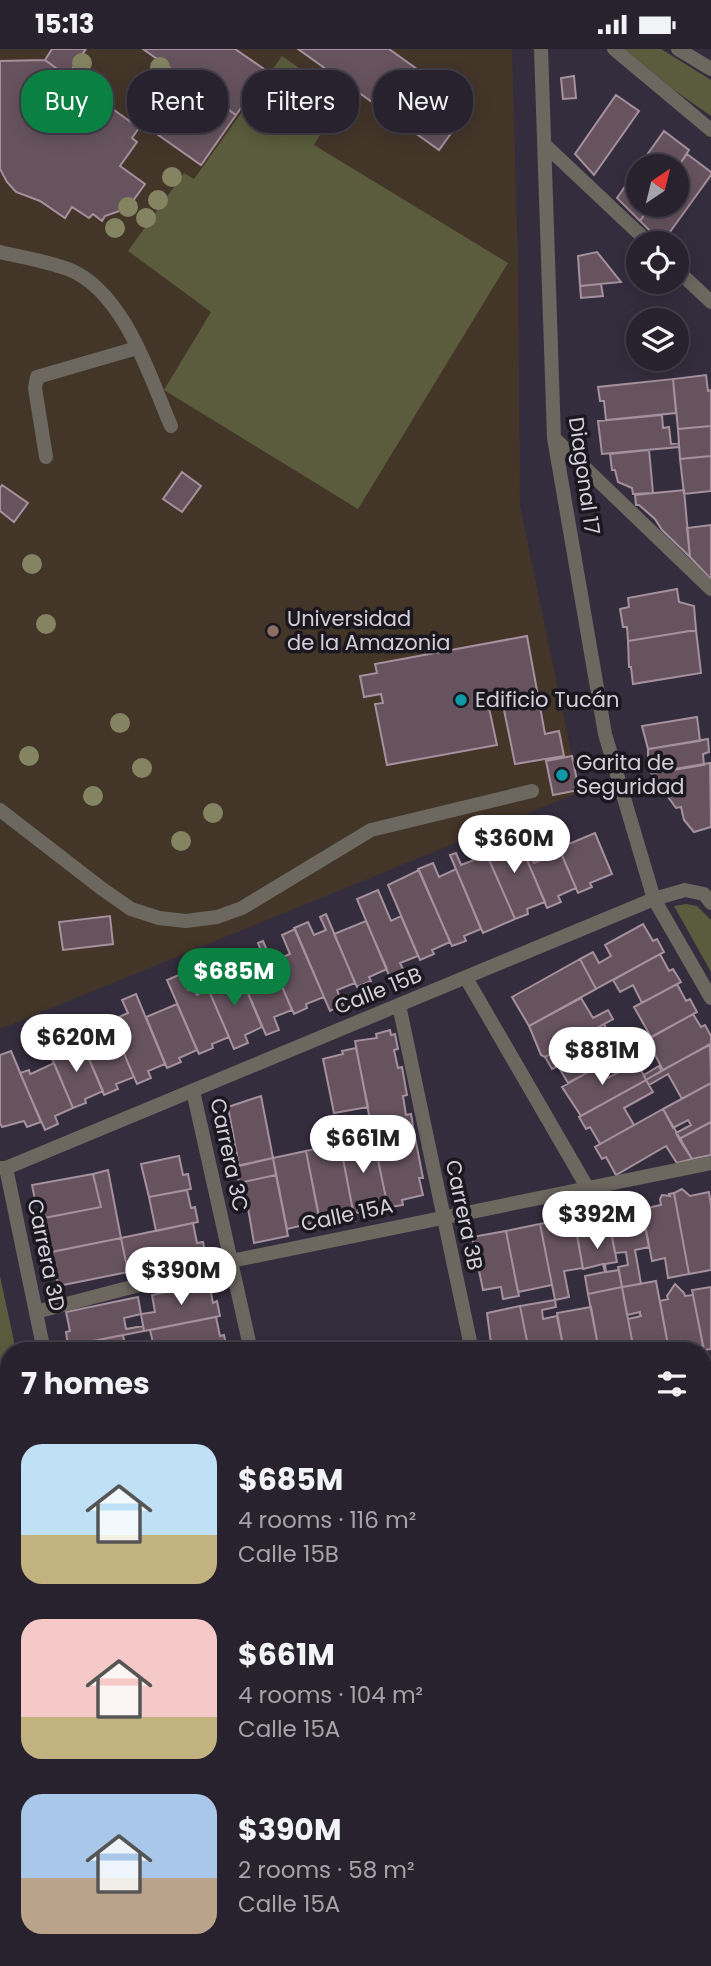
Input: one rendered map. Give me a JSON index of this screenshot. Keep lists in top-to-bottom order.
{
  "streets": {
    "street": [
      "Diagonal 17",
      "Calle 15B",
      "Carrera 3C",
      "Calle 15A",
      "Carrera 3B",
      "Carrera 3D"
    ]
  },
  "crossings": [
    ["Diagonal 17", "Calle 15B"],
    ["Calle 15B", "Carrera 3C"],
    ["Calle 15B", "Carrera 3B"],
    ["Calle 15B", "Carrera 3D"],
    ["Carrera 3C", "Calle 15A"],
    ["Calle 15A", "Carrera 3B"],
    ["Calle 15A", "Carrera 3D"]
  ],
  "places": ["Universidad de la Amazonia", "Edificio Tucán", "Garita de Seguridad"],
  "north": "top right",
  "page": {
    "status": "15:13",
    "chip": [
      "Buy",
      "Rent",
      "Filters",
      "New"
    ],
    "price": [
      "$360M",
      "$685M",
      "$620M",
      "$881M",
      "$661M",
      "$392M",
      "$390M"
    ],
    "heading": "7 homes",
    "list": [
      {
        "name": "$685M",
        "note": "4 rooms · 116 m² · Calle 15B"
      },
      {
        "name": "$661M",
        "note": "4 rooms · 104 m² · Calle 15A"
      },
      {
        "name": "$390M",
        "note": "2 rooms · 58 m² · Calle 15A"
      }
    ]
  }
}
